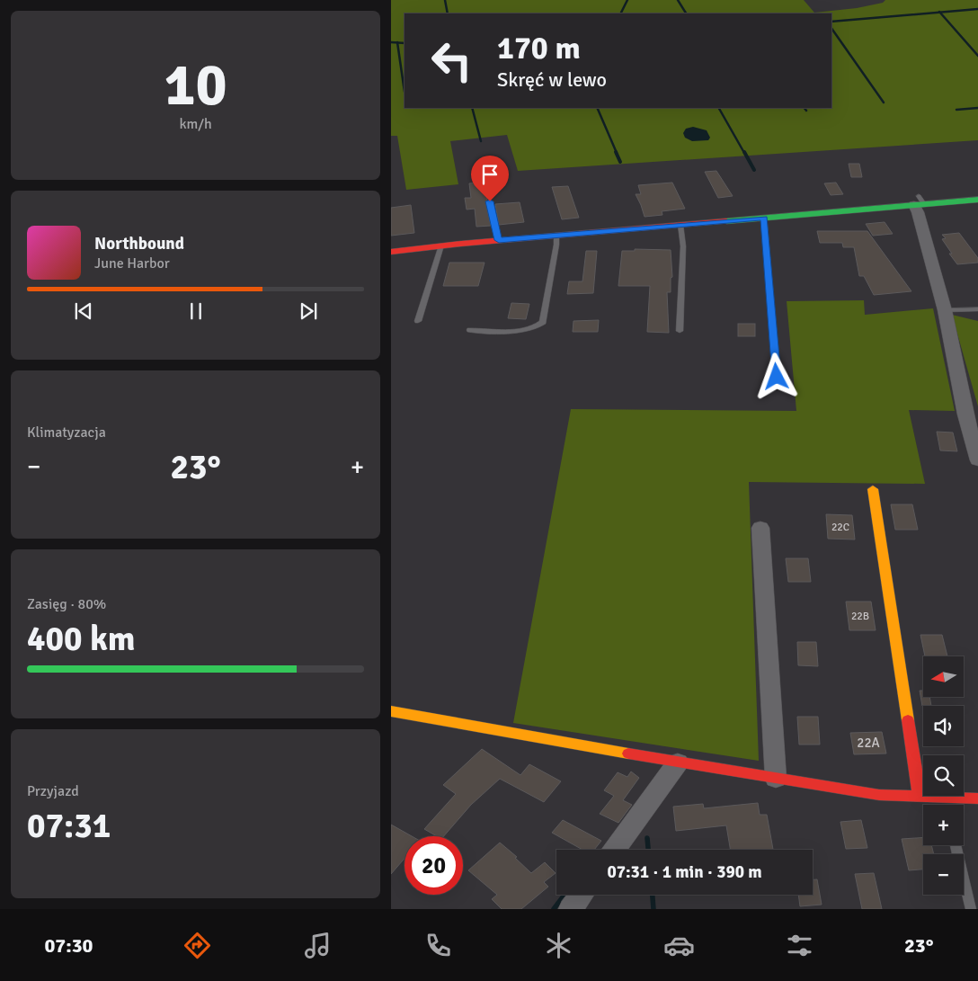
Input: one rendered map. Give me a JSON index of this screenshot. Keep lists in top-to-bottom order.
{
  "house_numbers": ["22C", "22B", "22A"],
  "north": "left",
  "page": {
    "tile": [
      ["10", "km/h"],
      "Klimatyzacja",
      ["Zasięg · 80%", "400 km"],
      ["Przyjazd", "07:31"]
    ],
    "turn": ["170 m", "Skręć w lewo"],
    "song": ["Northbound", "June Harbor"],
    "heat": ["−", "23°", "+"],
    "map_buttons": ["+", "−"],
    "limit": "20",
    "trip": "07:31 · 1 min · 390 m",
    "tabs": ["07:30", "23°"]
  }
}
